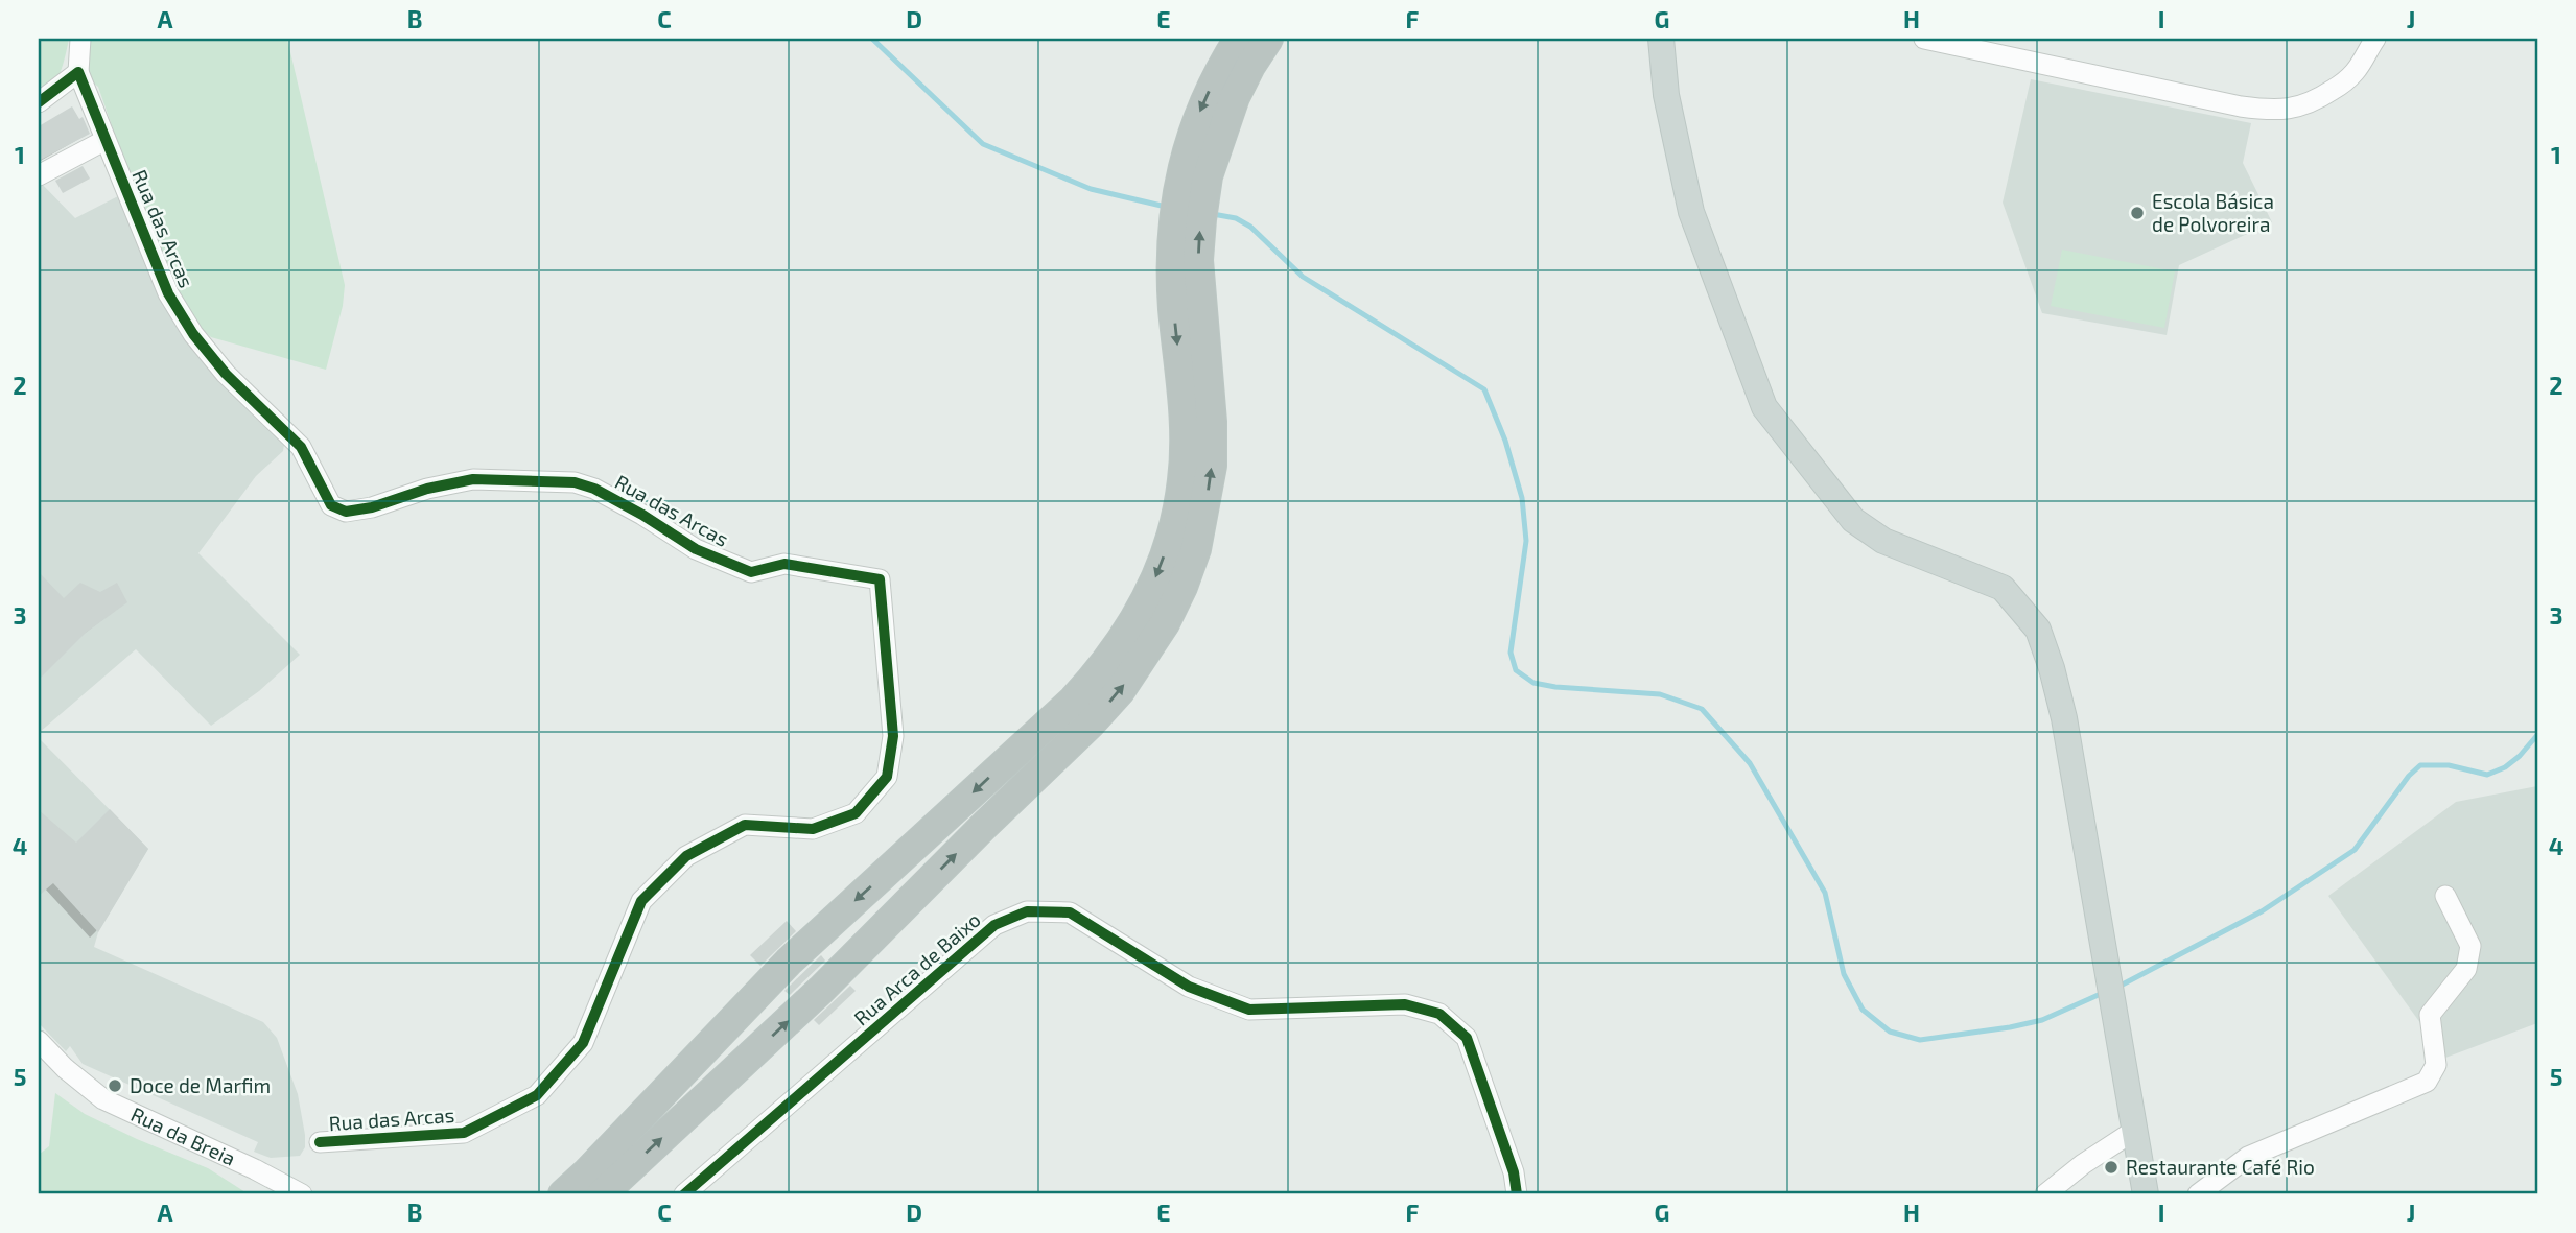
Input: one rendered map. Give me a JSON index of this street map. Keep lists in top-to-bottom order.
{
  "streets": {
    "street": ["Rua das Arcas", "Rua Arca de Baixo", "Rua da Breia"]
  },
  "places": ["Escola Básica de Polvoreira", "Doce de Marfim", "Restaurante Café Rio"],
  "grid": {
    "columns": [
      "A",
      "B",
      "C",
      "D",
      "E",
      "F",
      "G",
      "H",
      "I",
      "J"
    ],
    "rows": [
      "1",
      "2",
      "3",
      "4",
      "5"
    ]
  }
}
